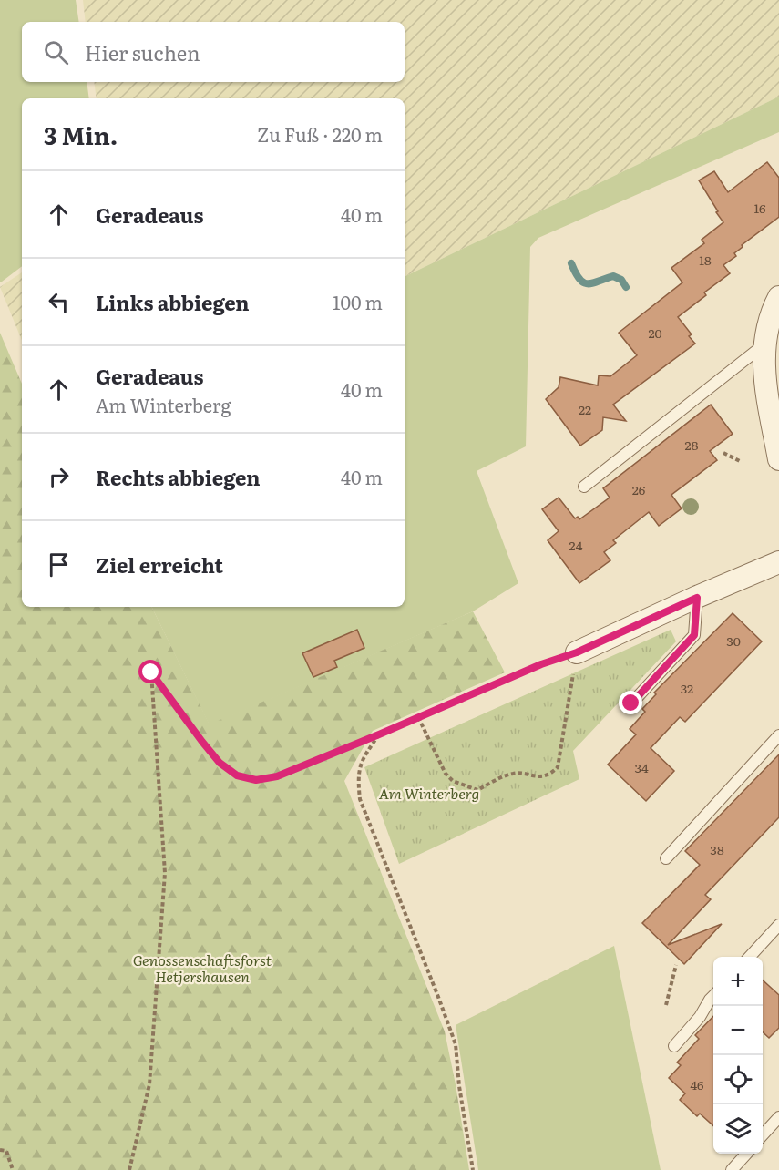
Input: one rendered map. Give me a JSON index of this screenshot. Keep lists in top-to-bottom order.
{
  "parks": ["Am Winterberg", "Genossenschaftsforst Hetjershausen"],
  "house_numbers": [
    "16",
    "18",
    "20",
    "22",
    "28",
    "26",
    "24",
    "30",
    "32",
    "34",
    "38",
    "46"
  ],
  "page": {
    "search": "Hier suchen",
    "heading": ["3 Min.", "Zu Fuß · 220 m"],
    "list": [
      ["Geradeaus", "40 m"],
      ["Links abbiegen", "100 m"],
      ["Geradeaus", "Am Winterberg", "40 m"],
      ["Rechts abbiegen", "40 m"],
      "Ziel erreicht"
    ],
    "map_buttons": ["+", "−"]
  }
}
